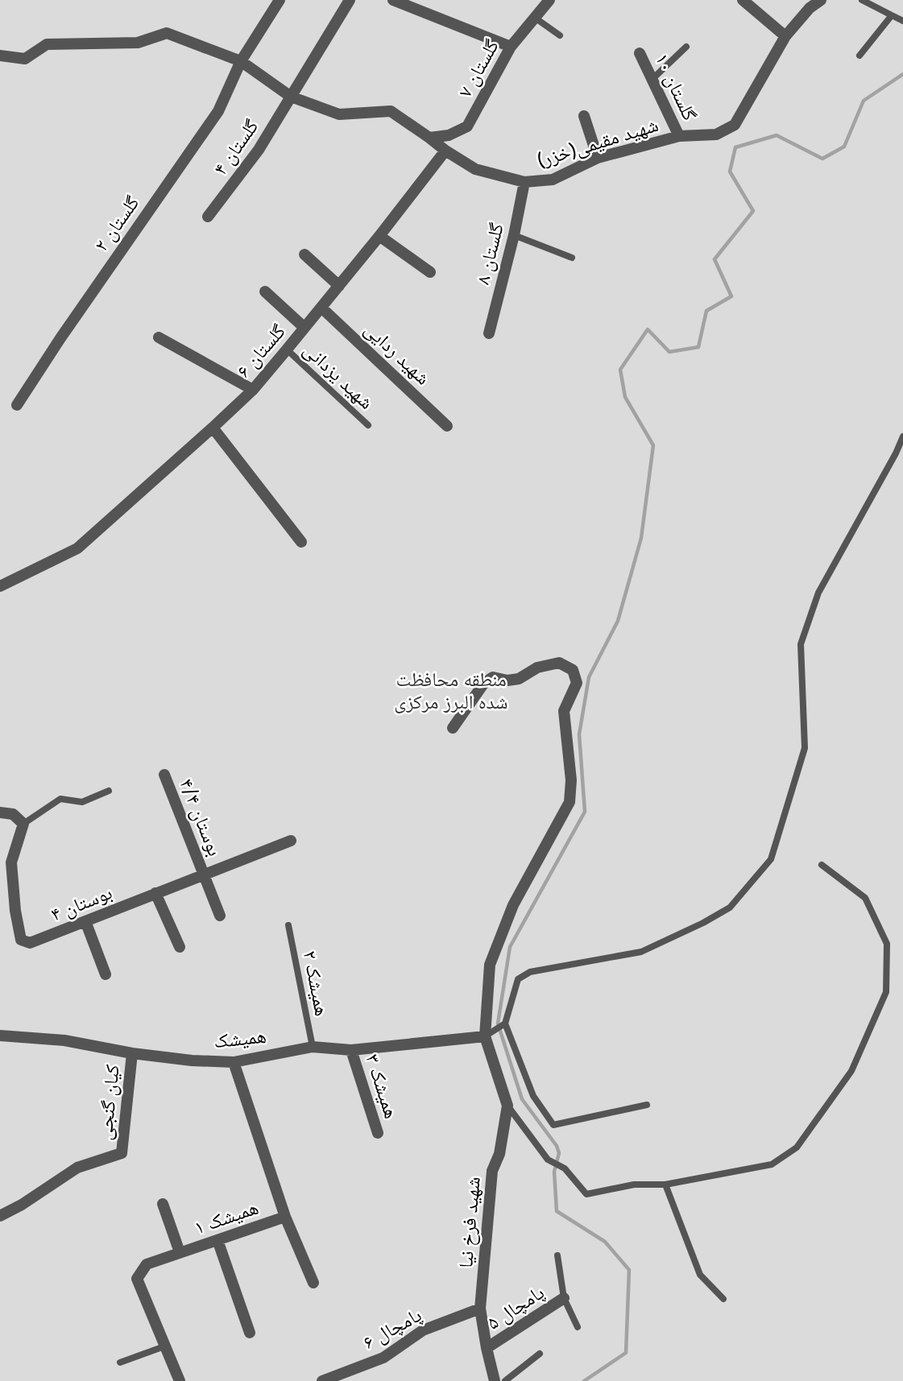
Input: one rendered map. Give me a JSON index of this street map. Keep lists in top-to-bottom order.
{
  "streets": {
    "street": [
      "گلستان ۷",
      "گلستان ۱۰",
      "شهید مقیمی(‌خزر)",
      "گلستان ۴",
      "گلستان ۲",
      "گلستان ۸",
      "گلستان ۶",
      "شهید ردایی",
      "بوستان ۴/۴",
      "بوستان ۴",
      "همیشک",
      "همیشک ۳",
      "کیان گنجی",
      "همیشک ۱",
      "شهید فرخ نیا",
      "پامچال ۵",
      "پامچال ۶"
    ],
    "lane": ["شهید یزدانی", "همیشک ۲"]
  },
  "crossings": [
    ["گلستان ۷", "شهید مقیمی(‌خزر)"],
    ["گلستان ۱۰", "شهید مقیمی(‌خزر)"],
    ["شهید مقیمی(‌خزر)", "گلستان ۴"],
    ["شهید مقیمی(‌خزر)", "گلستان ۸"],
    ["شهید مقیمی(‌خزر)", "گلستان ۶"],
    ["گلستان ۶", "شهید ردایی"],
    ["گلستان ۶", "شهید یزدانی"],
    ["بوستان ۴/۴", "بوستان ۴"],
    ["همیشک ۲", "همیشک"],
    ["همیشک", "همیشک ۳"],
    ["همیشک", "کیان گنجی"],
    ["همیشک", "همیشک ۱"],
    ["همیشک", "شهید فرخ نیا"],
    ["شهید فرخ نیا", "پامچال ۵"],
    ["شهید فرخ نیا", "پامچال ۶"]
  ],
  "parks": ["منطقه محافظت شده البرز مرکزی"]
}
